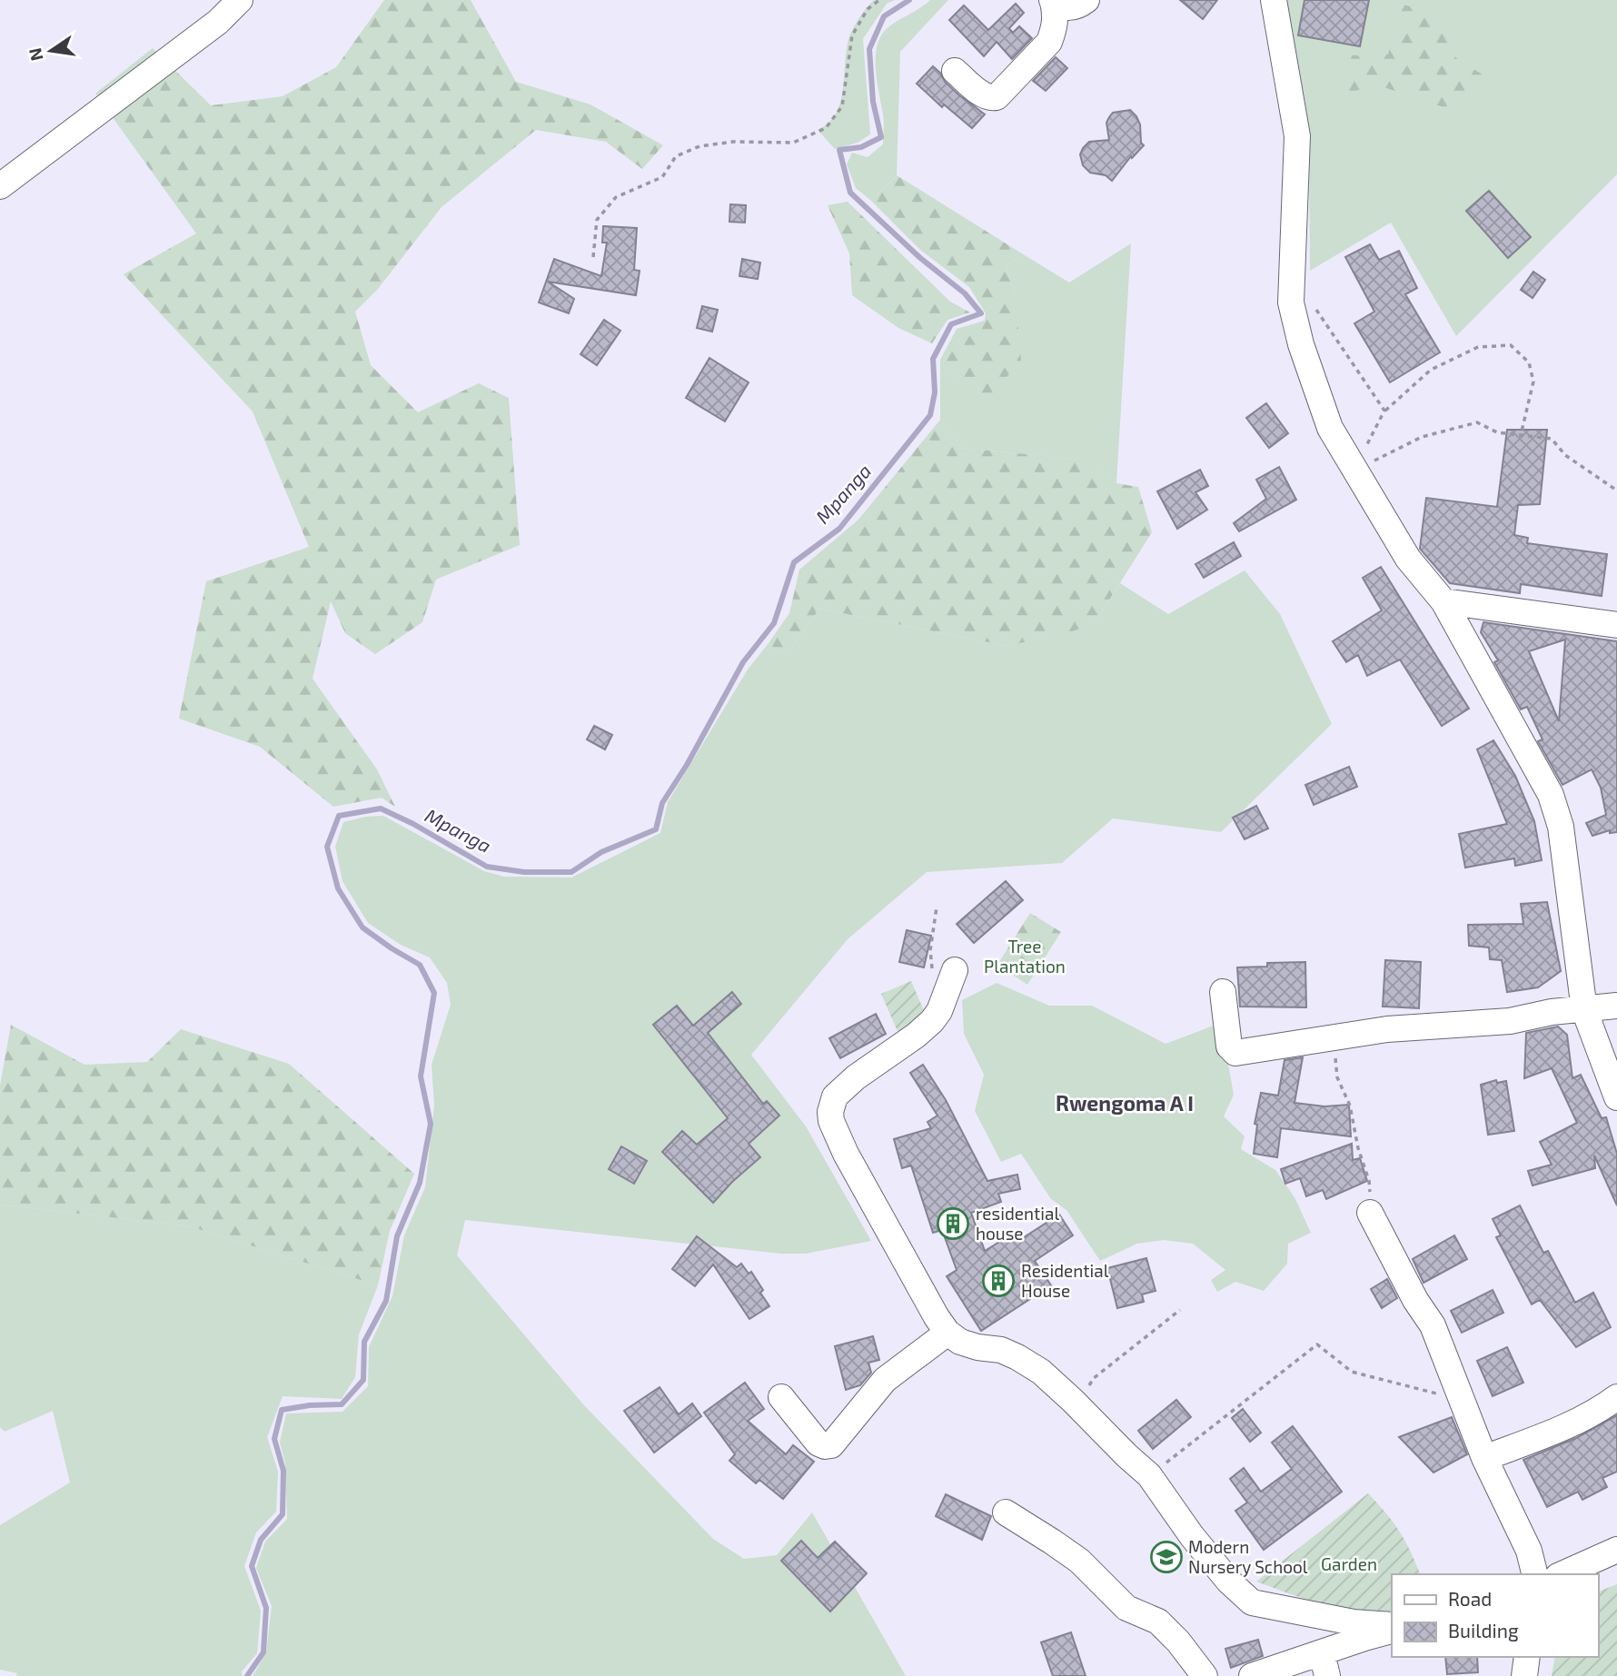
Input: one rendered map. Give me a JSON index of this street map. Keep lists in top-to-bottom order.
{
  "districts": ["Rwengoma A I"],
  "water": ["Mpanga"],
  "parks": ["Tree Plantation", "Garden"],
  "places": {
    "building": ["residential house", "Residential House"],
    "school or university": ["Modern Nursery School"]
  },
  "legend": ["Road", "Building"],
  "north": "left"
}
